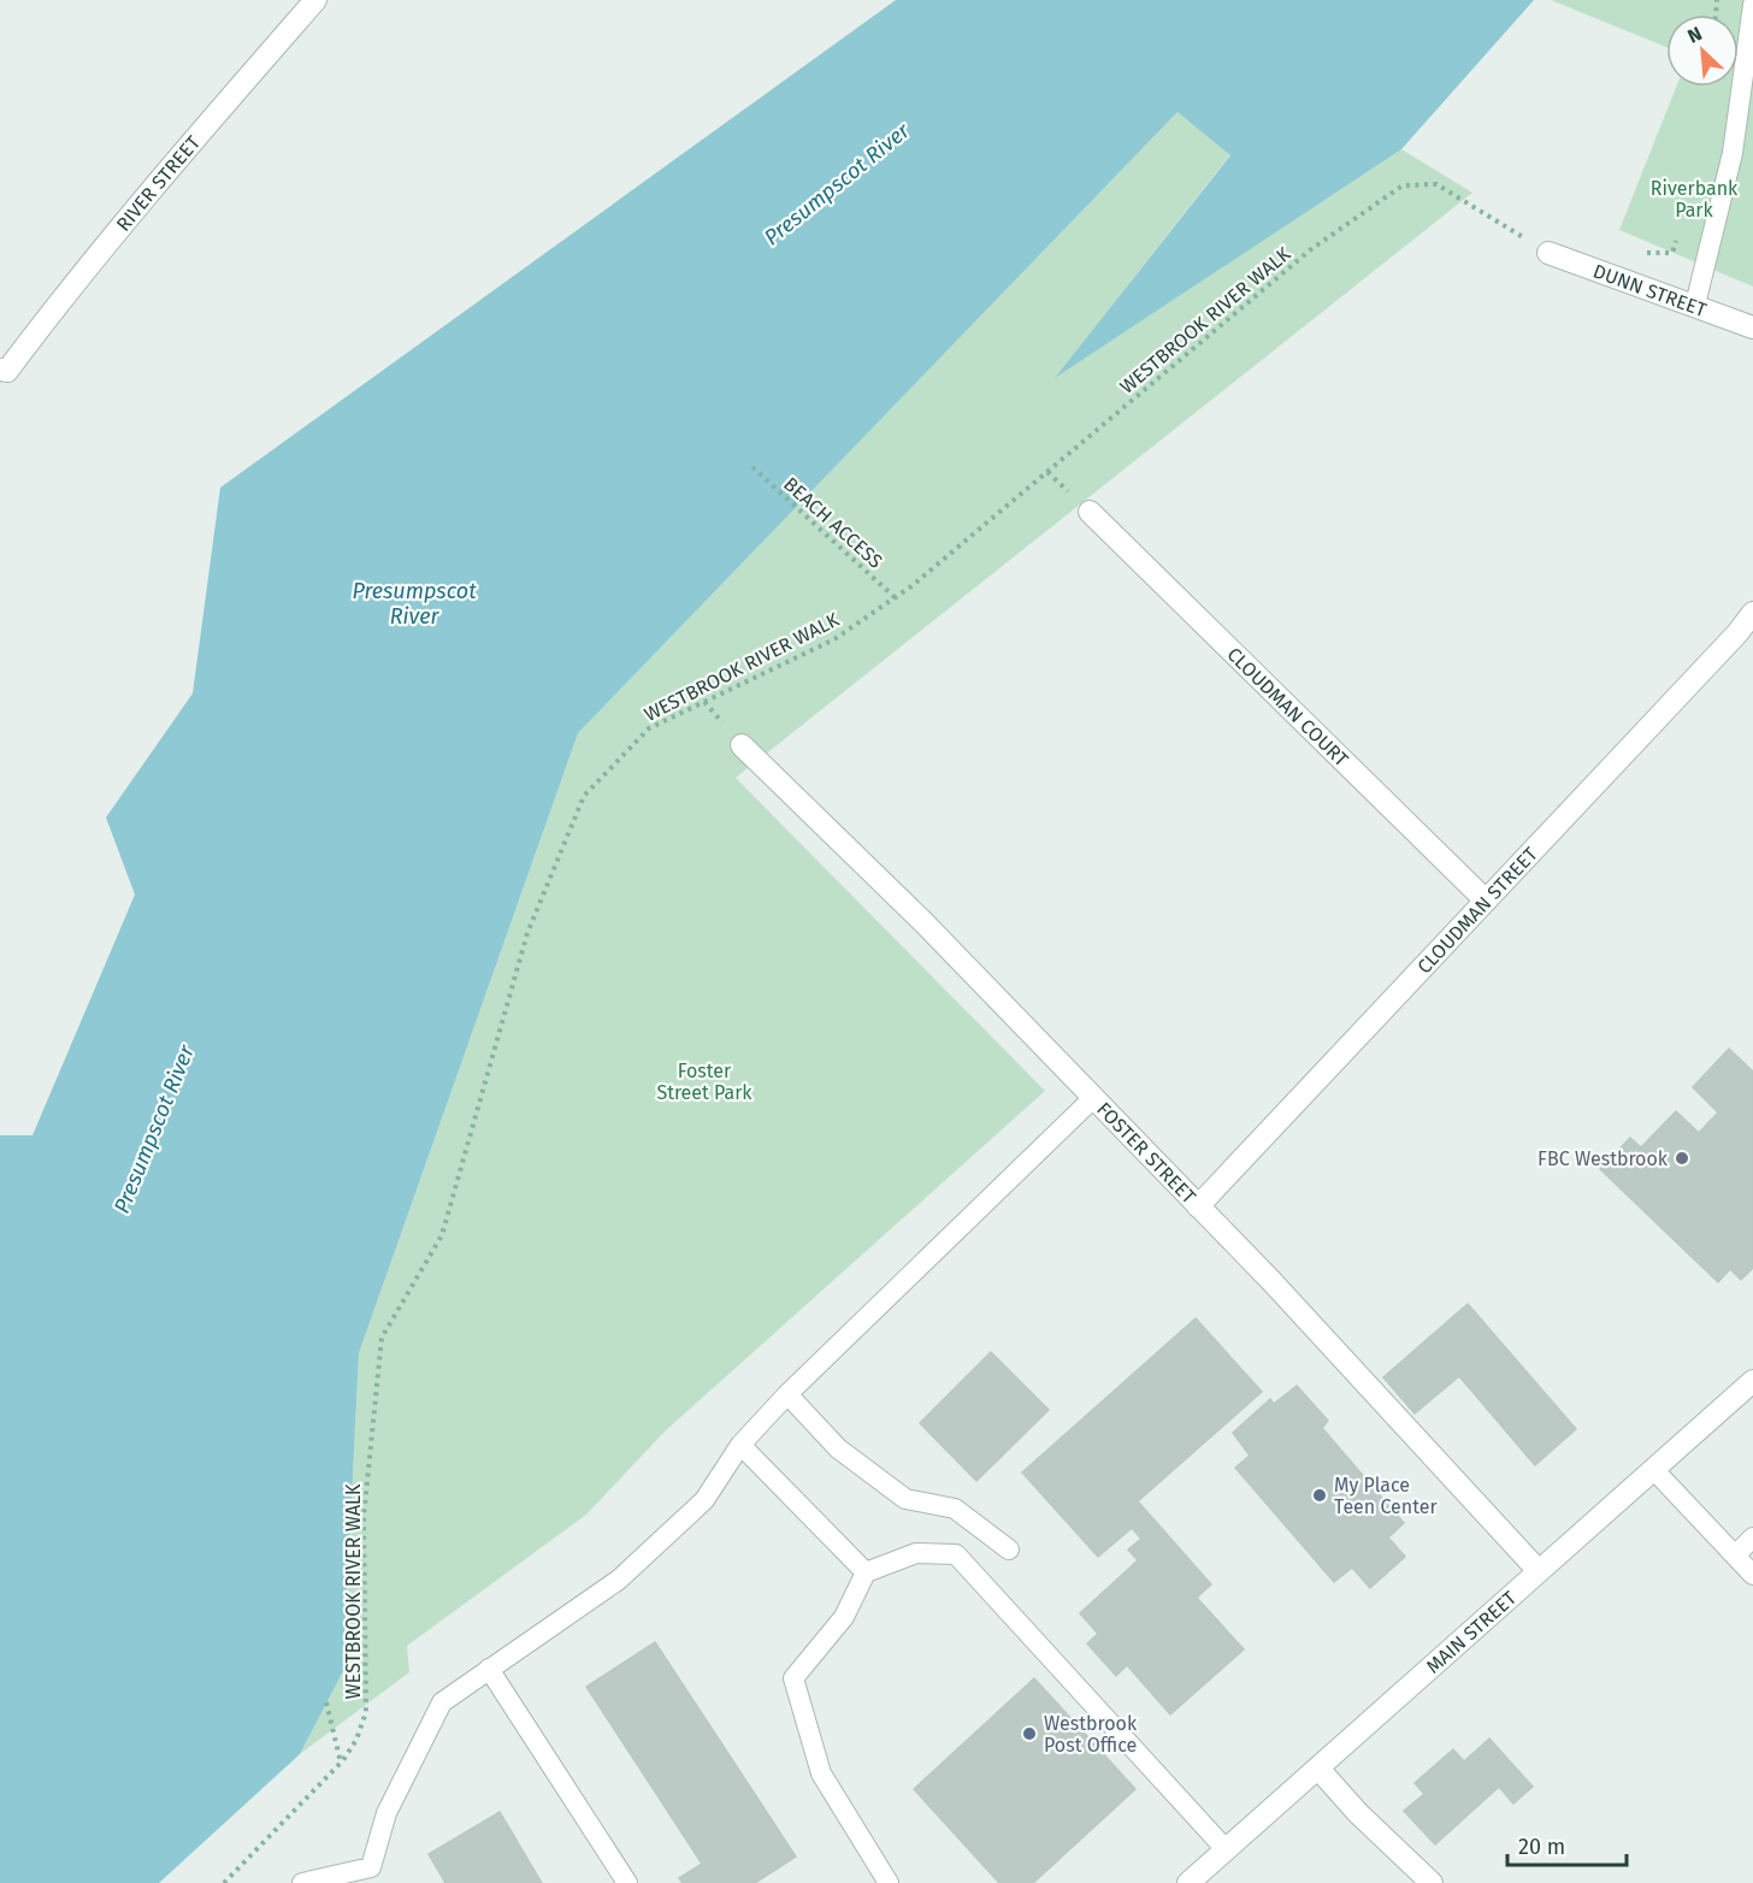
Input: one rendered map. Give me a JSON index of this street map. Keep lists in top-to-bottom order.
{
  "streets": {
    "street": [
      "RIVER STREET",
      "DUNN STREET",
      "CLOUDMAN COURT",
      "CLOUDMAN STREET",
      "FOSTER STREET",
      "MAIN STREET"
    ],
    "path": ["WESTBROOK RIVER WALK", "BEACH ACCESS"]
  },
  "crossings": [
    ["DUNN STREET", "WESTBROOK RIVER WALK"],
    ["WESTBROOK RIVER WALK", "BEACH ACCESS"],
    ["CLOUDMAN COURT", "CLOUDMAN STREET"],
    ["CLOUDMAN STREET", "FOSTER STREET"],
    ["FOSTER STREET", "MAIN STREET"]
  ],
  "water": ["Presumpscot River"],
  "parks": ["Riverbank Park", "Foster Street Park"],
  "places": ["FBC Westbrook", "My Place Teen Center", "Westbrook Post Office"],
  "scale_bar": "20 m",
  "north": "top left"
}
